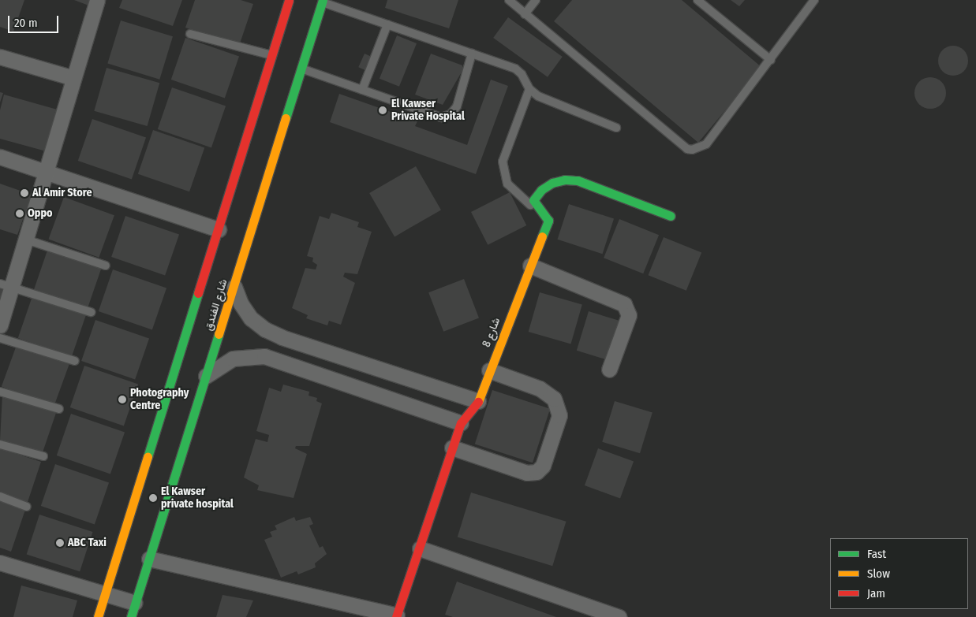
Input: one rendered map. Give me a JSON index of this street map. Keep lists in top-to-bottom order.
{
  "streets": {
    "street": ["شارع الفندق", "شارع 8"]
  },
  "places": [
    "El Kawser Private Hospital",
    "Al Amir Store",
    "Oppo",
    "Photography Centre",
    "El Kawser private hospital",
    "ABC Taxi"
  ],
  "legend": ["Fast", "Slow", "Jam"],
  "scale_bar": "20 m"
}
